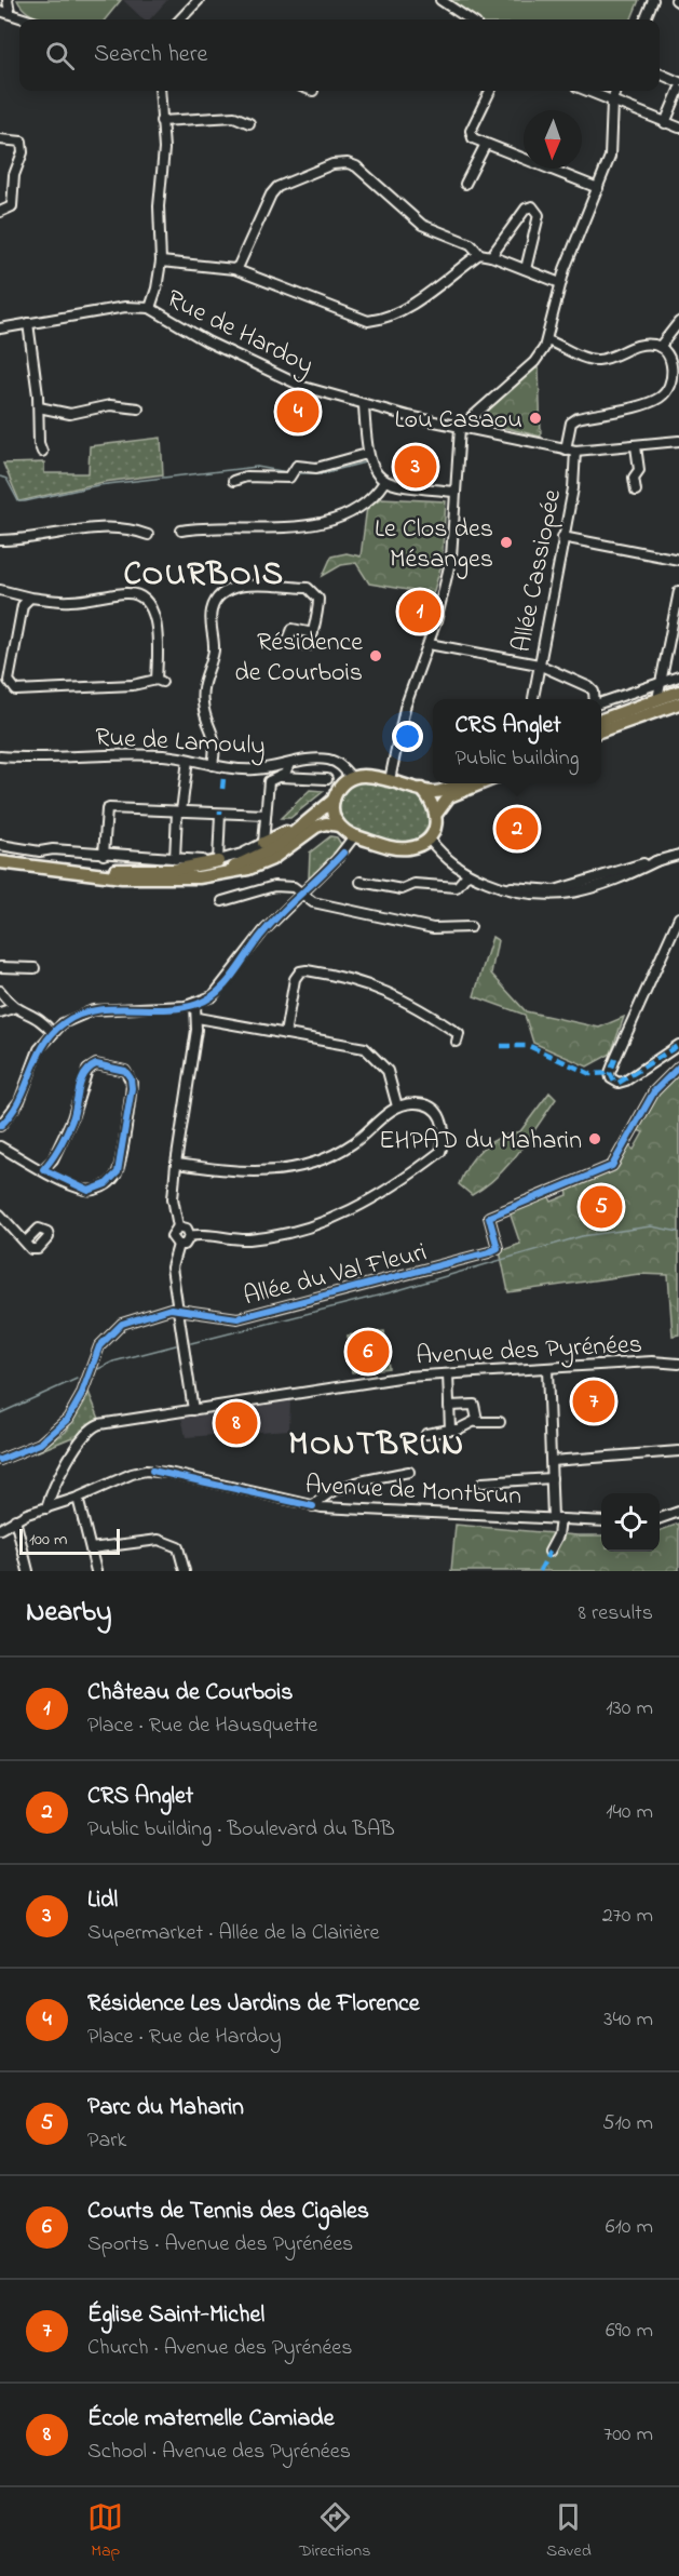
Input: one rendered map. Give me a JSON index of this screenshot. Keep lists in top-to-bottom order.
{
  "streets": {
    "street": [
      "Rue de Hardoy",
      "Allée Cassiopée",
      "Rue de Lamouly",
      "Allée du Val Fleuri",
      "Avenue des Pyrénées",
      "Avenue de Montbrun"
    ]
  },
  "crossings": [
    ["Rue de Hardoy", "Allée Cassiopée"],
    ["Avenue des Pyrénées", "Avenue de Montbrun"]
  ],
  "districts": ["COURBOIS", "MONTBRUN"],
  "places": [
    "Lou Casaou",
    "Le Clos des Mésanges",
    "Résidence de Courbois",
    "EHPAD du Maharin"
  ],
  "scale_bar": "100 m",
  "north": "bottom",
  "page": {
    "search": "Search here",
    "pins": [
      "4",
      "3",
      "1",
      "2",
      "5",
      "6",
      "7",
      "8"
    ],
    "popup": ["CRS Anglet", "Public building"],
    "scale": "100 m",
    "heading": ["Nearby", "8 results"],
    "list": [
      {
        "mark": "1",
        "name": "Château de Courbois",
        "note": "Place · Rue de Hausquette",
        "value": "130 m"
      },
      {
        "mark": "2",
        "name": "CRS Anglet",
        "note": "Public building · Boulevard du BAB",
        "value": "140 m"
      },
      {
        "mark": "3",
        "name": "Lidl",
        "note": "Supermarket · Allée de la Clairière",
        "value": "270 m"
      },
      {
        "mark": "4",
        "name": "Résidence Les Jardins de Florence",
        "note": "Place · Rue de Hardoy",
        "value": "340 m"
      },
      {
        "mark": "5",
        "name": "Parc du Maharin",
        "note": "Park",
        "value": "510 m"
      },
      {
        "mark": "6",
        "name": "Courts de Tennis des Cigales",
        "note": "Sports · Avenue des Pyrénées",
        "value": "610 m"
      },
      {
        "mark": "7",
        "name": "Église Saint-Michel",
        "note": "Church · Avenue des Pyrénées",
        "value": "690 m"
      },
      {
        "mark": "8",
        "name": "École maternelle Camiade",
        "note": "School · Avenue des Pyrénées",
        "value": "700 m"
      }
    ],
    "nav": ["Map", "Directions", "Saved"]
  }
}
